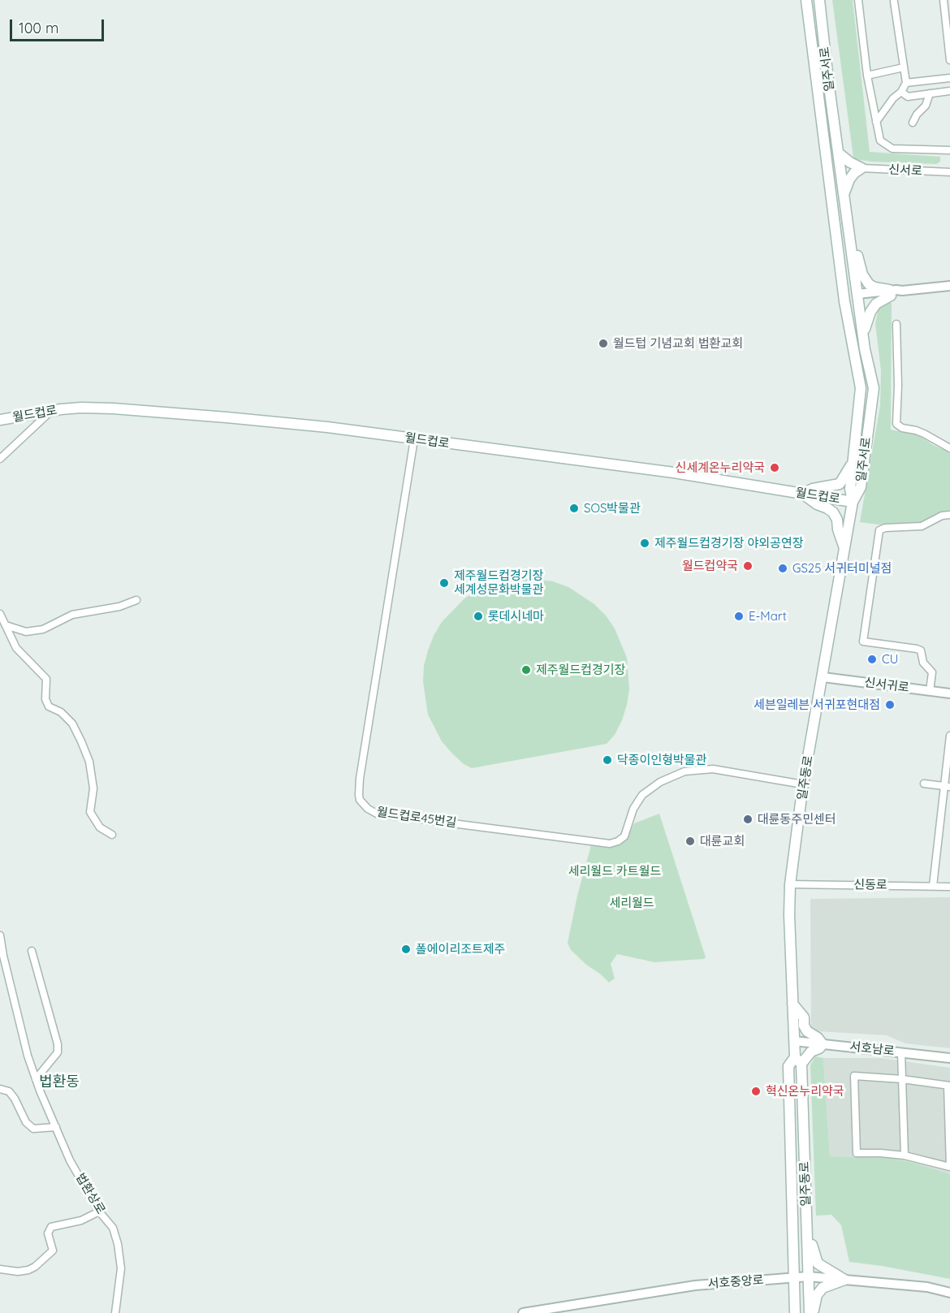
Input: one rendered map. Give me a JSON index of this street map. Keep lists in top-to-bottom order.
{
  "streets": {
    "main road": ["일주서로", "월드컵로", "일주동로"],
    "street": [
      "신서로",
      "신서귀로",
      "월드컵로45번길",
      "신동로",
      "서호남로",
      "법환상로",
      "서호중앙로"
    ]
  },
  "crossings": [
    ["일주서로", "월드컵로"],
    ["일주서로", "일주동로"],
    ["월드컵로", "일주동로"],
    ["월드컵로", "월드컵로45번길"],
    ["신서귀로", "일주동로"],
    ["일주동로", "월드컵로45번길"],
    ["일주동로", "신동로"],
    ["일주동로", "서호남로"],
    ["일주동로", "서호중앙로"]
  ],
  "districts": ["법환동"],
  "parks": ["세리월드 카트월드", "세리월드"],
  "places": [
    "월드텁 기념교회 법환교회",
    "신세계온누리약국",
    "SOS박물관",
    "제주월드컵경기장 야외공연장",
    "월드컵약국",
    "GS25 서귀터미널점",
    "제주월드컵경기장 세계성문화박물관",
    "롯데시네마",
    "E-Mart",
    "CU",
    "제주월드컵경기장",
    "세븐일레븐 서귀포현대점",
    "닥종이인형박물관",
    "대륜동주민센터",
    "대륜교회",
    "폴에이리조트제주",
    "혁신온누리약국"
  ],
  "scale_bar": "100 m"
}
